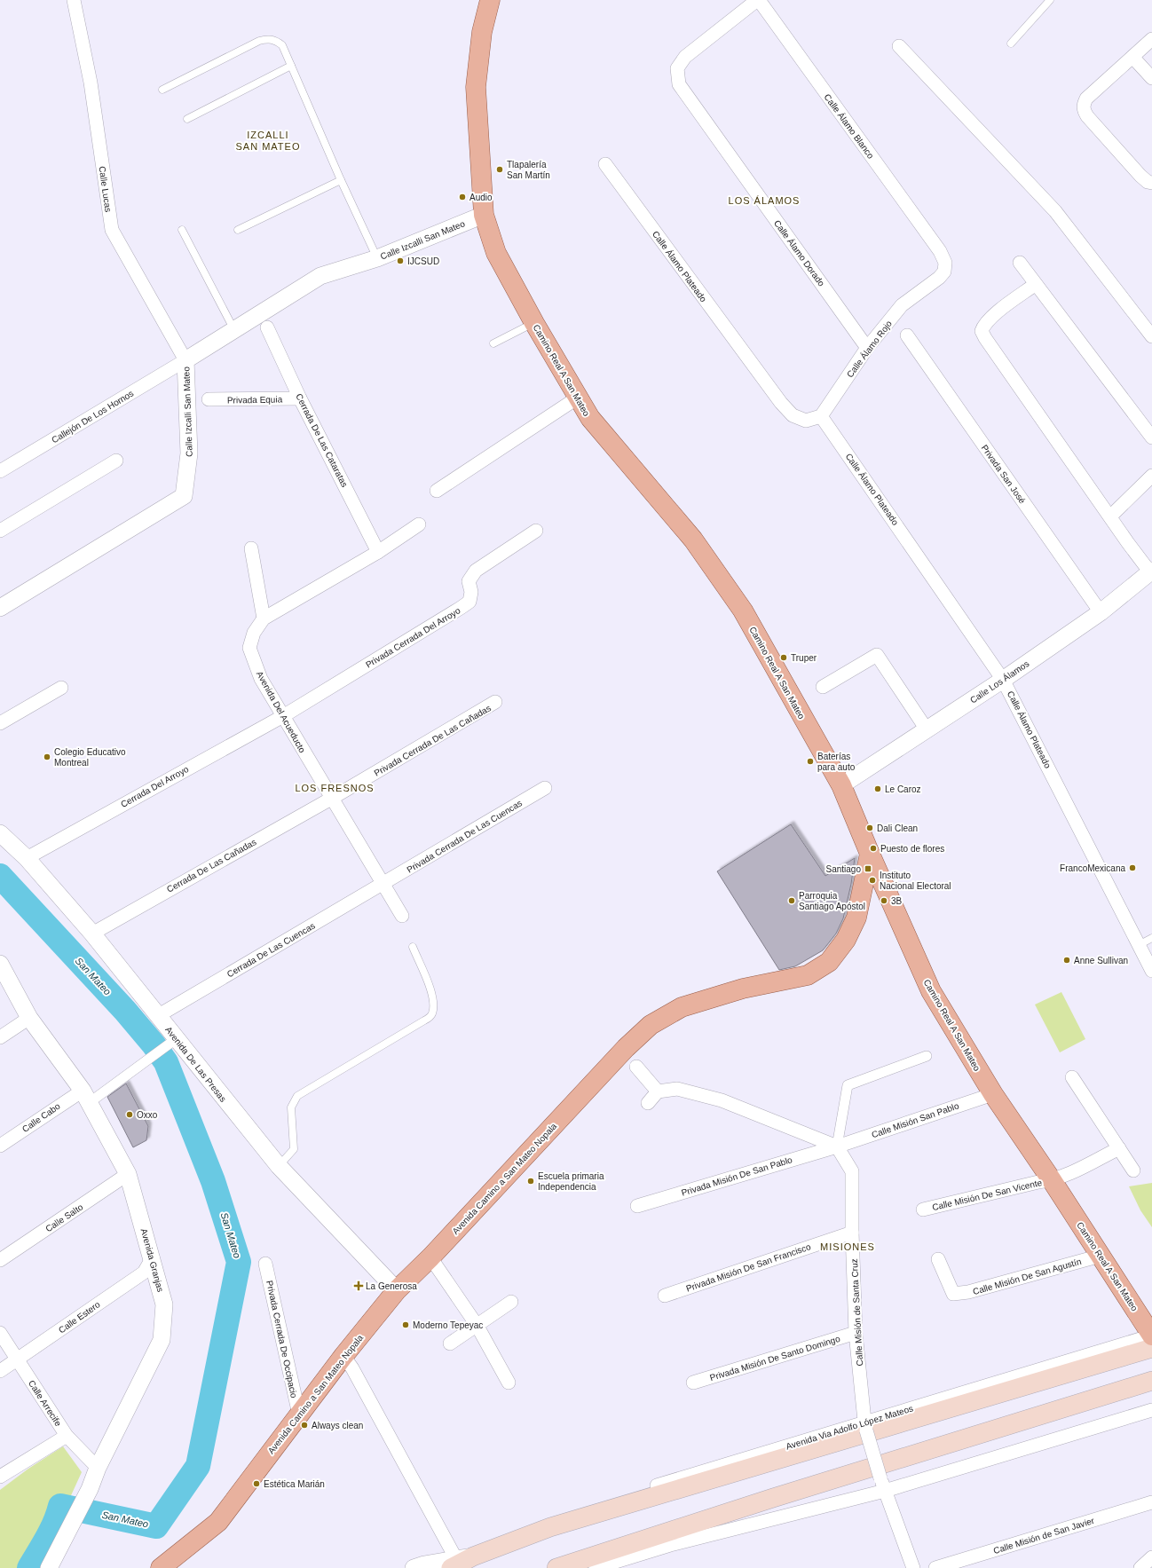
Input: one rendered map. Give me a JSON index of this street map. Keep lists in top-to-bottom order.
{
  "streets": {
    "main road": ["Camino Real A San Mateo", "Avenida Camino a San Mateo Nopala", "Avenida Via Adolfo López Mateos"],
    "street": [
      "Calle Álamo Blanco",
      "Calle Lucas",
      "Calle Izcalli San Mateo",
      "Calle Álamo Dorado",
      "Calle Álamo Plateado",
      "Calle Álamo Rojo",
      "Privada Equia",
      "Callejón De Los Hornos",
      "Cerrada De Las Cataratas",
      "Privada San José",
      "Privada Cerrada Del Arroyo",
      "Calle Los Álamos",
      "Avenida Del Acueducto",
      "Privada Cerrada De Las Cañadas",
      "Cerrada Del Arroyo",
      "Privada Cerrada De Las Cuencas",
      "Cerrada De Las Cañadas",
      "Cerrada De Las Cuencas",
      "Avenida De Las Presas",
      "Calle Cabo",
      "Calle Misión San Pablo",
      "Privada Misión De San Pablo",
      "Calle Misión De San Vicente",
      "Calle Salto",
      "Avenida Granjas",
      "Privada Misión De San Francisco",
      "Calle Misión De San Agustín",
      "Calle Misión de Santa Cruz",
      "Calle Estero",
      "Privada Cerrada De Occipacio",
      "Privada Misión De Santo Domingo",
      "Calle Arrecife",
      "Calle Misión de San Javier"
    ]
  },
  "crossings": [
    ["Calle Álamo Blanco", "Calle Álamo Dorado"],
    ["Calle Álamo Blanco", "Calle Álamo Rojo"],
    ["Calle Lucas", "Calle Izcalli San Mateo"],
    ["Calle Lucas", "Callejón De Los Hornos"],
    ["Calle Izcalli San Mateo", "Camino Real A San Mateo"],
    ["Calle Izcalli San Mateo", "Callejón De Los Hornos"],
    ["Calle Álamo Dorado", "Calle Álamo Rojo"],
    ["Calle Álamo Plateado", "Calle Álamo Rojo"],
    ["Calle Álamo Plateado", "Calle Los Álamos"],
    ["Camino Real A San Mateo", "Calle Los Álamos"],
    ["Camino Real A San Mateo", "Calle Misión San Pablo"],
    ["Camino Real A San Mateo", "Avenida Camino a San Mateo Nopala"],
    ["Camino Real A San Mateo", "Calle Misión De San Vicente"],
    ["Camino Real A San Mateo", "Calle Misión De San Agustín"],
    ["Camino Real A San Mateo", "Avenida Via Adolfo López Mateos"],
    ["Privada Equia", "Cerrada De Las Cataratas"],
    ["Cerrada De Las Cataratas", "Avenida Del Acueducto"],
    ["Privada San José", "Calle Los Álamos"],
    ["Privada Cerrada Del Arroyo", "Avenida Del Acueducto"],
    ["Privada Cerrada Del Arroyo", "Cerrada Del Arroyo"],
    ["Avenida Del Acueducto", "Privada Cerrada De Las Cañadas"],
    ["Avenida Del Acueducto", "Cerrada Del Arroyo"],
    ["Avenida Del Acueducto", "Privada Cerrada De Las Cuencas"],
    ["Avenida Del Acueducto", "Cerrada De Las Cañadas"],
    ["Avenida Del Acueducto", "Cerrada De Las Cuencas"],
    ["Privada Cerrada De Las Cañadas", "Cerrada De Las Cañadas"],
    ["Cerrada Del Arroyo", "Avenida De Las Presas"],
    ["Privada Cerrada De Las Cuencas", "Cerrada De Las Cuencas"],
    ["Cerrada De Las Cañadas", "Avenida De Las Presas"],
    ["Cerrada De Las Cuencas", "Avenida De Las Presas"],
    ["Avenida De Las Presas", "Avenida Camino a San Mateo Nopala"],
    ["Calle Cabo", "Avenida Granjas"],
    ["Calle Misión San Pablo", "Privada Misión De San Pablo"],
    ["Calle Misión San Pablo", "Calle Misión de Santa Cruz"],
    ["Privada Misión De San Pablo", "Calle Misión de Santa Cruz"],
    ["Avenida Camino a San Mateo Nopala", "Privada Cerrada De Occipacio"],
    ["Calle Salto", "Avenida Granjas"],
    ["Avenida Granjas", "Calle Estero"],
    ["Avenida Granjas", "Calle Arrecife"],
    ["Privada Misión De San Francisco", "Calle Misión de Santa Cruz"],
    ["Calle Misión de Santa Cruz", "Privada Misión De Santo Domingo"],
    ["Calle Misión de Santa Cruz", "Avenida Via Adolfo López Mateos"],
    ["Calle Estero", "Calle Arrecife"]
  ],
  "districts": [
    "IZCALLI SAN MATEO",
    "LOS ÁLAMOS",
    "LOS FRESNOS",
    "MISIONES"
  ],
  "water": ["San Mateo"],
  "places": {
    "other": [
      "Tlapalería San Martín",
      "Audio",
      "IJCSUD",
      "Truper",
      "Colegio Educativo Montreal",
      "Baterías para auto",
      "Le Caroz",
      "Dali Clean",
      "Puesto de flores",
      "FrancoMexicana",
      "Instituto Nacional Electoral",
      "Parroquia Santiago Apóstol",
      "3B",
      "Anne Sullivan",
      "Oxxo",
      "Escuela primaria Independencia",
      "Moderno Tepeyac",
      "Always clean",
      "Estética Marián"
    ],
    "transit": ["Santiago"],
    "health": ["La Generosa"]
  }
}
